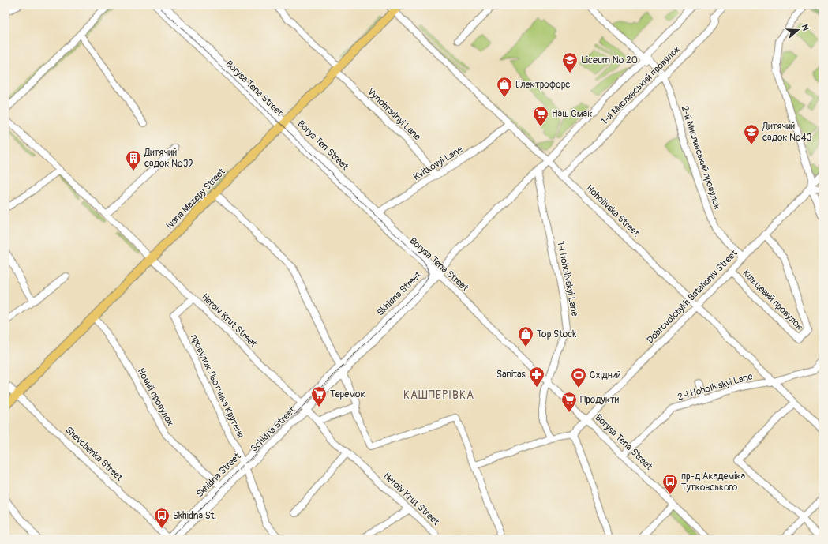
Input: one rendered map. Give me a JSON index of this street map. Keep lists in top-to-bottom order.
{
  "streets": {
    "main road": ["Ivana Mazepy Street"],
    "street": [
      "1-й Мисливський провулок",
      "Borysa Tena Street",
      "Vynohradnyi Lane",
      "Borys Ten Street",
      "2-й Мисливський провулок",
      "Kvitkovyi Lane",
      "Hoholivska Street",
      "1-i Hoholivskyi Lane",
      "Skhidna Street",
      "Dobrovolchykh Batalioniv Street",
      "Кільцевий провулок",
      "Heroiv Krut Street",
      "провулок Льотчика Крутеня",
      "2-i Hoholivskyi Lane",
      "Новий провулок",
      "Shevchenka Street"
    ]
  },
  "crossings": [
    ["1-й Мисливський провулок", "2-й Мисливський провулок"],
    ["1-й Мисливський провулок", "Hoholivska Street"],
    ["Borysa Tena Street", "Borys Ten Street"],
    ["Borysa Tena Street", "Ivana Mazepy Street"],
    ["Borysa Tena Street", "1-i Hoholivskyi Lane"],
    ["Borysa Tena Street", "Skhidna Street"],
    ["Borysa Tena Street", "Dobrovolchykh Batalioniv Street"],
    ["Borysa Tena Street", "2-i Hoholivskyi Lane"],
    ["Vynohradnyi Lane", "Kvitkovyi Lane"],
    ["Vynohradnyi Lane", "Ivana Mazepy Street"],
    ["Borys Ten Street", "Kvitkovyi Lane"],
    ["Borys Ten Street", "Ivana Mazepy Street"],
    ["Borys Ten Street", "Skhidna Street"],
    ["2-й Мисливський провулок", "Skhidna Street"],
    ["2-й Мисливський провулок", "Dobrovolchykh Batalioniv Street"],
    ["Kvitkovyi Lane", "Hoholivska Street"],
    ["Ivana Mazepy Street", "Hoholivska Street"],
    ["Ivana Mazepy Street", "Heroiv Krut Street"],
    ["Ivana Mazepy Street", "Новий провулок"],
    ["Ivana Mazepy Street", "Shevchenka Street"],
    ["Hoholivska Street", "Skhidna Street"],
    ["Hoholivska Street", "Dobrovolchykh Batalioniv Street"],
    ["Hoholivska Street", "2-i Hoholivskyi Lane"],
    ["1-i Hoholivskyi Lane", "Skhidna Street"],
    ["Skhidna Street", "Heroiv Krut Street"],
    ["Skhidna Street", "провулок Льотчика Крутеня"],
    ["Skhidna Street", "Новий провулок"],
    ["Skhidna Street", "Shevchenka Street"],
    ["Dobrovolchykh Batalioniv Street", "Кільцевий провулок"],
    ["Heroiv Krut Street", "провулок Льотчика Крутеня"]
  ],
  "districts": ["КАШПЕРІВКА"],
  "places": {
    "school or university": ["Liceum № 20", "Дитячий садок №43"],
    "shop": ["Електрофорс", "Top Stock"],
    "supermarket": ["Наш Смак", "Теремок", "Продукти"],
    "building": ["Дитячий садок №39"],
    "pharmacy": ["Sanitas"],
    "sports": ["Східний"],
    "bus stop": ["пр-д Академіка Тутковського", "Skhidna St."]
  },
  "north": "right"
}
